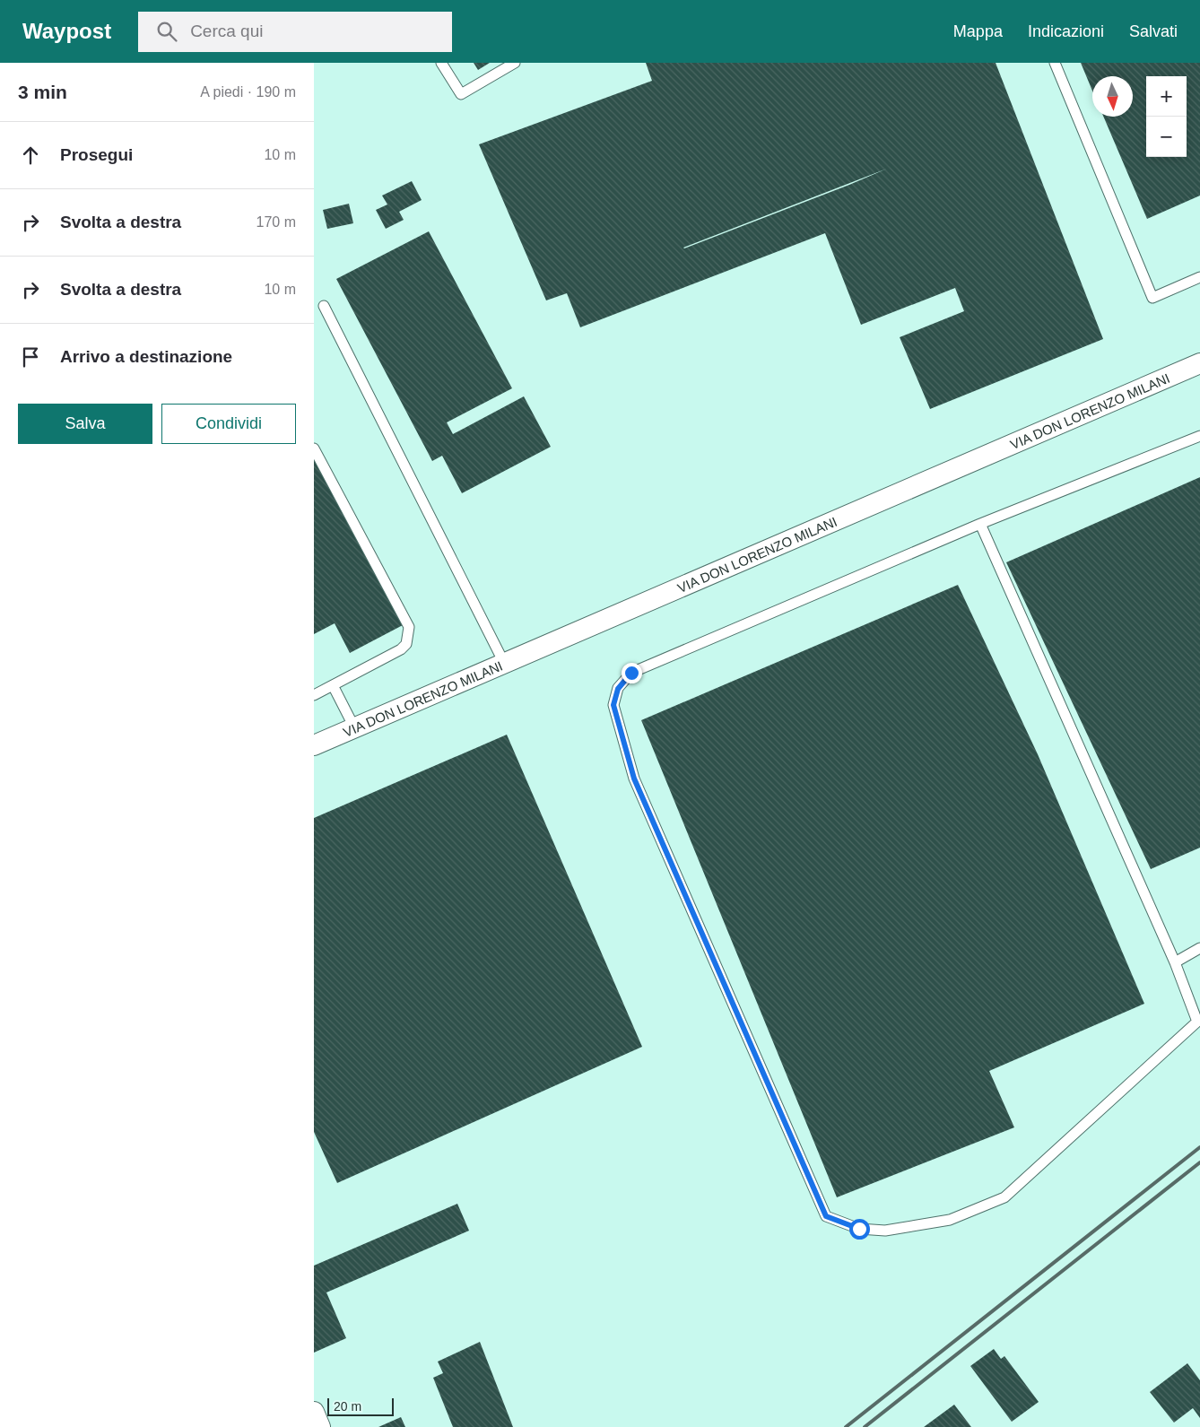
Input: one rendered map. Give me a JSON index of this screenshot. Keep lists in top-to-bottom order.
{
  "streets": {
    "street": ["VIA DON LORENZO MILANI"]
  },
  "scale_bar": "20 m",
  "north": "bottom",
  "page": {
    "header": "Waypost",
    "search": "Cerca qui",
    "nav": ["Mappa", "Indicazioni", "Salvati"],
    "heading": ["3 min", "A piedi · 190 m"],
    "map_buttons": ["+", "−"],
    "list": [
      ["Prosegui", "10 m"],
      ["Svolta a destra", "170 m"],
      ["Svolta a destra", "10 m"],
      "Arrivo a destinazione"
    ],
    "buttons": ["Salva", "Condividi"],
    "scale": "20 m"
  }
}
